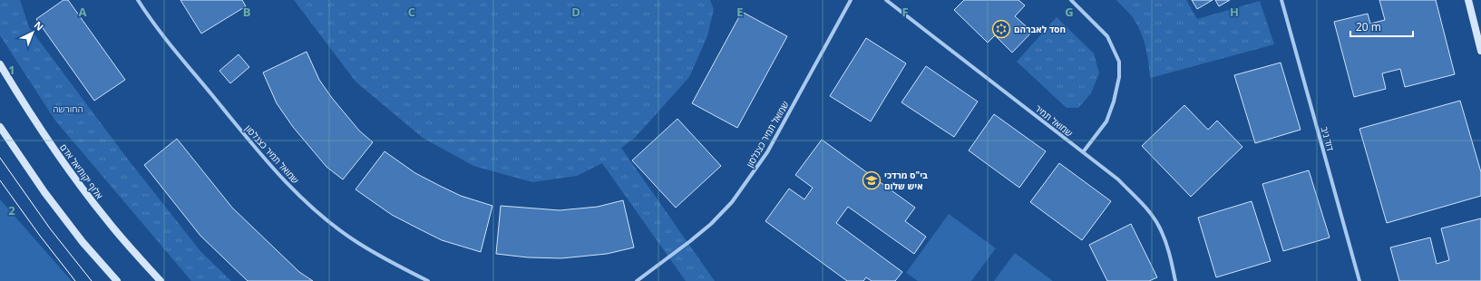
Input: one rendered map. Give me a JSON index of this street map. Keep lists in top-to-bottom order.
{
  "streets": {
    "street": [
      "שמואל תמיר",
      "שמואל תמיר כצנלסון",
      "דוד ניב",
      "אלוף יקותיאל אדם"
    ]
  },
  "parks": ["החורשה"],
  "places": {
    "synagogue": ["חסד לאברהם"],
    "school or university": ["בי\"ס מרדכי איש שלום"]
  },
  "scale_bar": "20 m",
  "north": "top right",
  "grid": {
    "columns": [
      "A",
      "B",
      "C",
      "D",
      "E",
      "F",
      "G",
      "H"
    ],
    "rows": ["1", "2"]
  }
}
